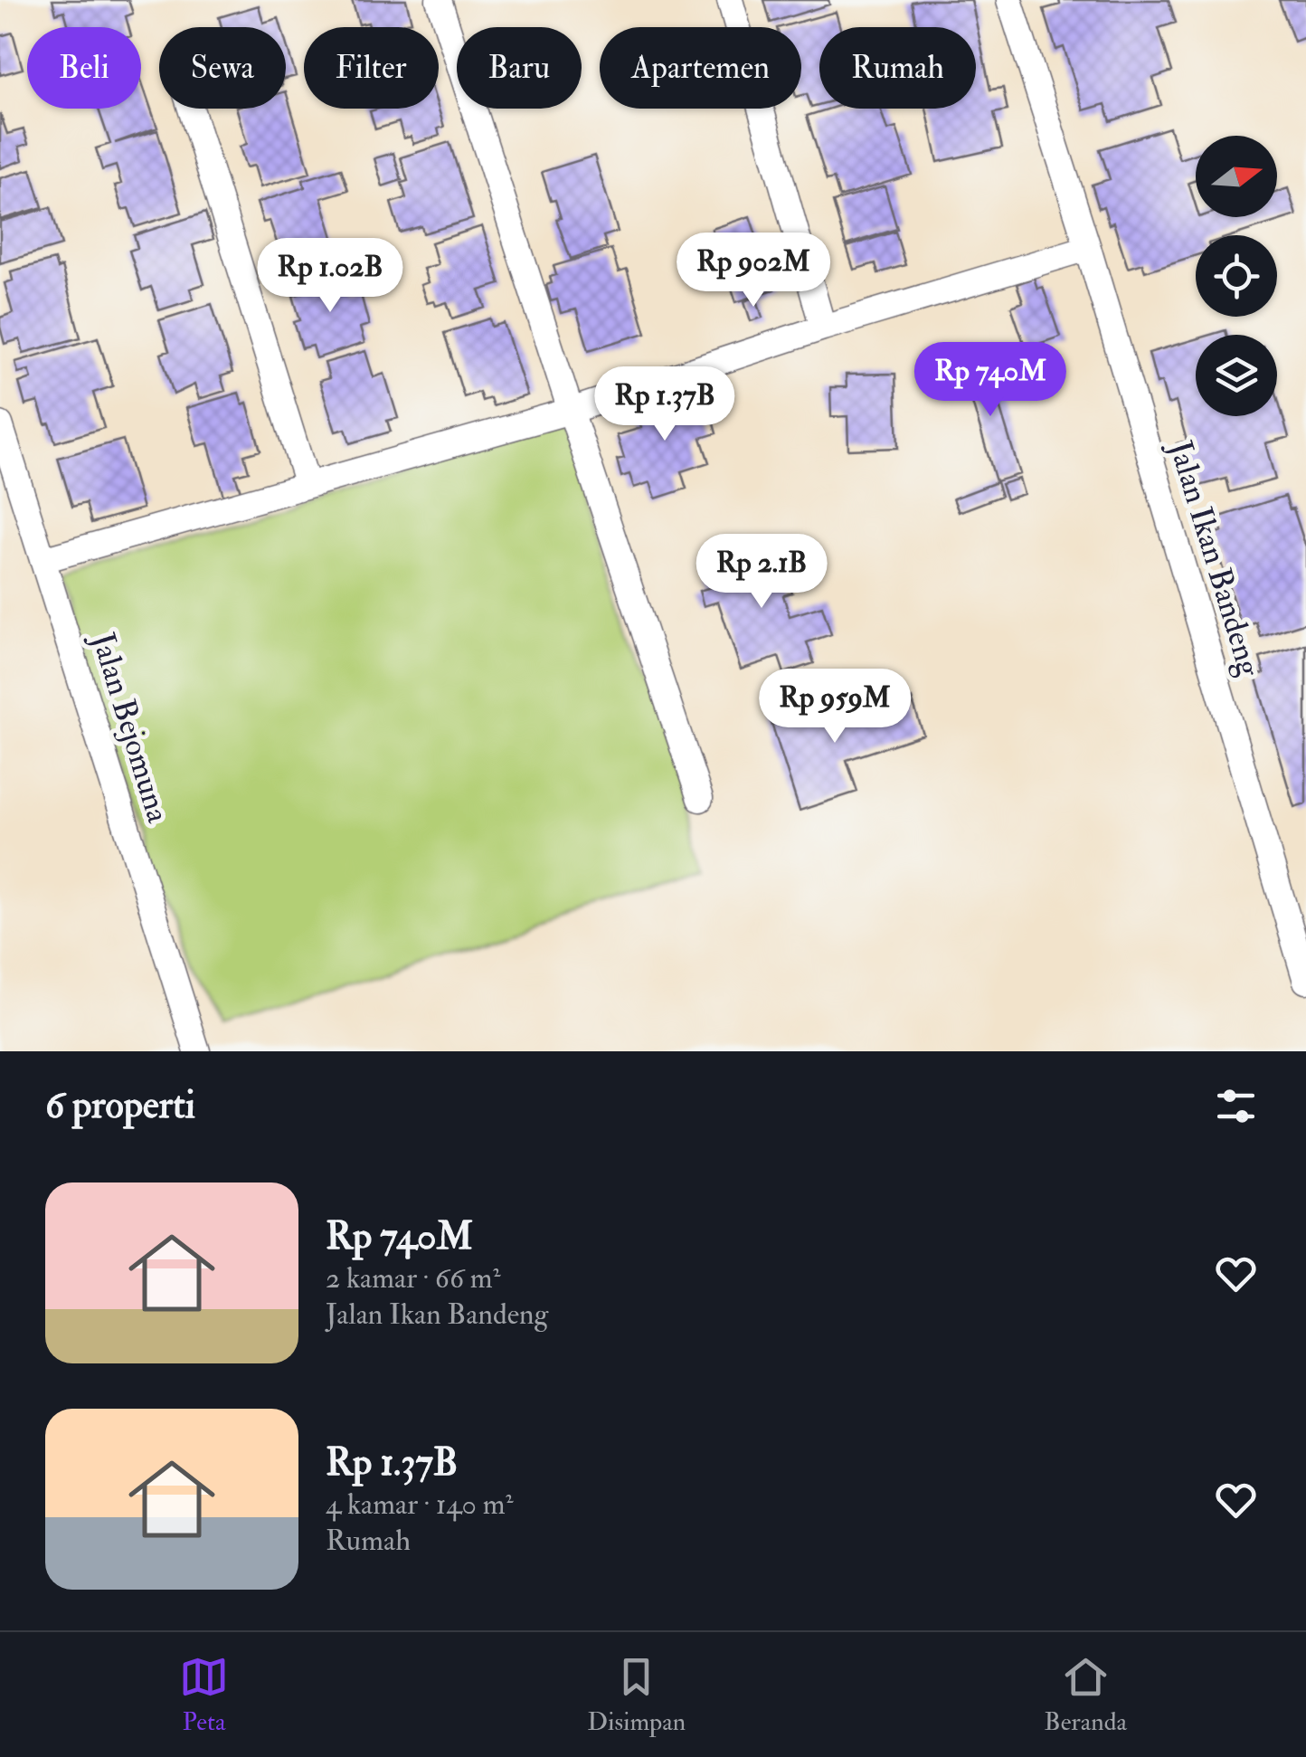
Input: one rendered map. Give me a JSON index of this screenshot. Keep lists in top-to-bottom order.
{
  "streets": {
    "street": ["Jalan Ikan Bandeng", "Jalan Bejomuna"]
  },
  "north": "right",
  "page": {
    "chip": [
      "Beli",
      "Sewa",
      "Filter",
      "Baru",
      "Apartemen",
      "Rumah"
    ],
    "price": [
      "Rp 902M",
      "Rp 1.02B",
      "Rp 740M",
      "Rp 1.37B",
      "Rp 2.1B",
      "Rp 959M"
    ],
    "heading": "6 properti",
    "list": [
      {
        "name": "Rp 740M",
        "note": "2 kamar · 66 m² · Jalan Ikan Bandeng"
      },
      {
        "name": "Rp 1.37B",
        "note": "4 kamar · 140 m² · Rumah"
      }
    ],
    "tabs": ["Peta", "Disimpan", "Beranda"]
  }
}
